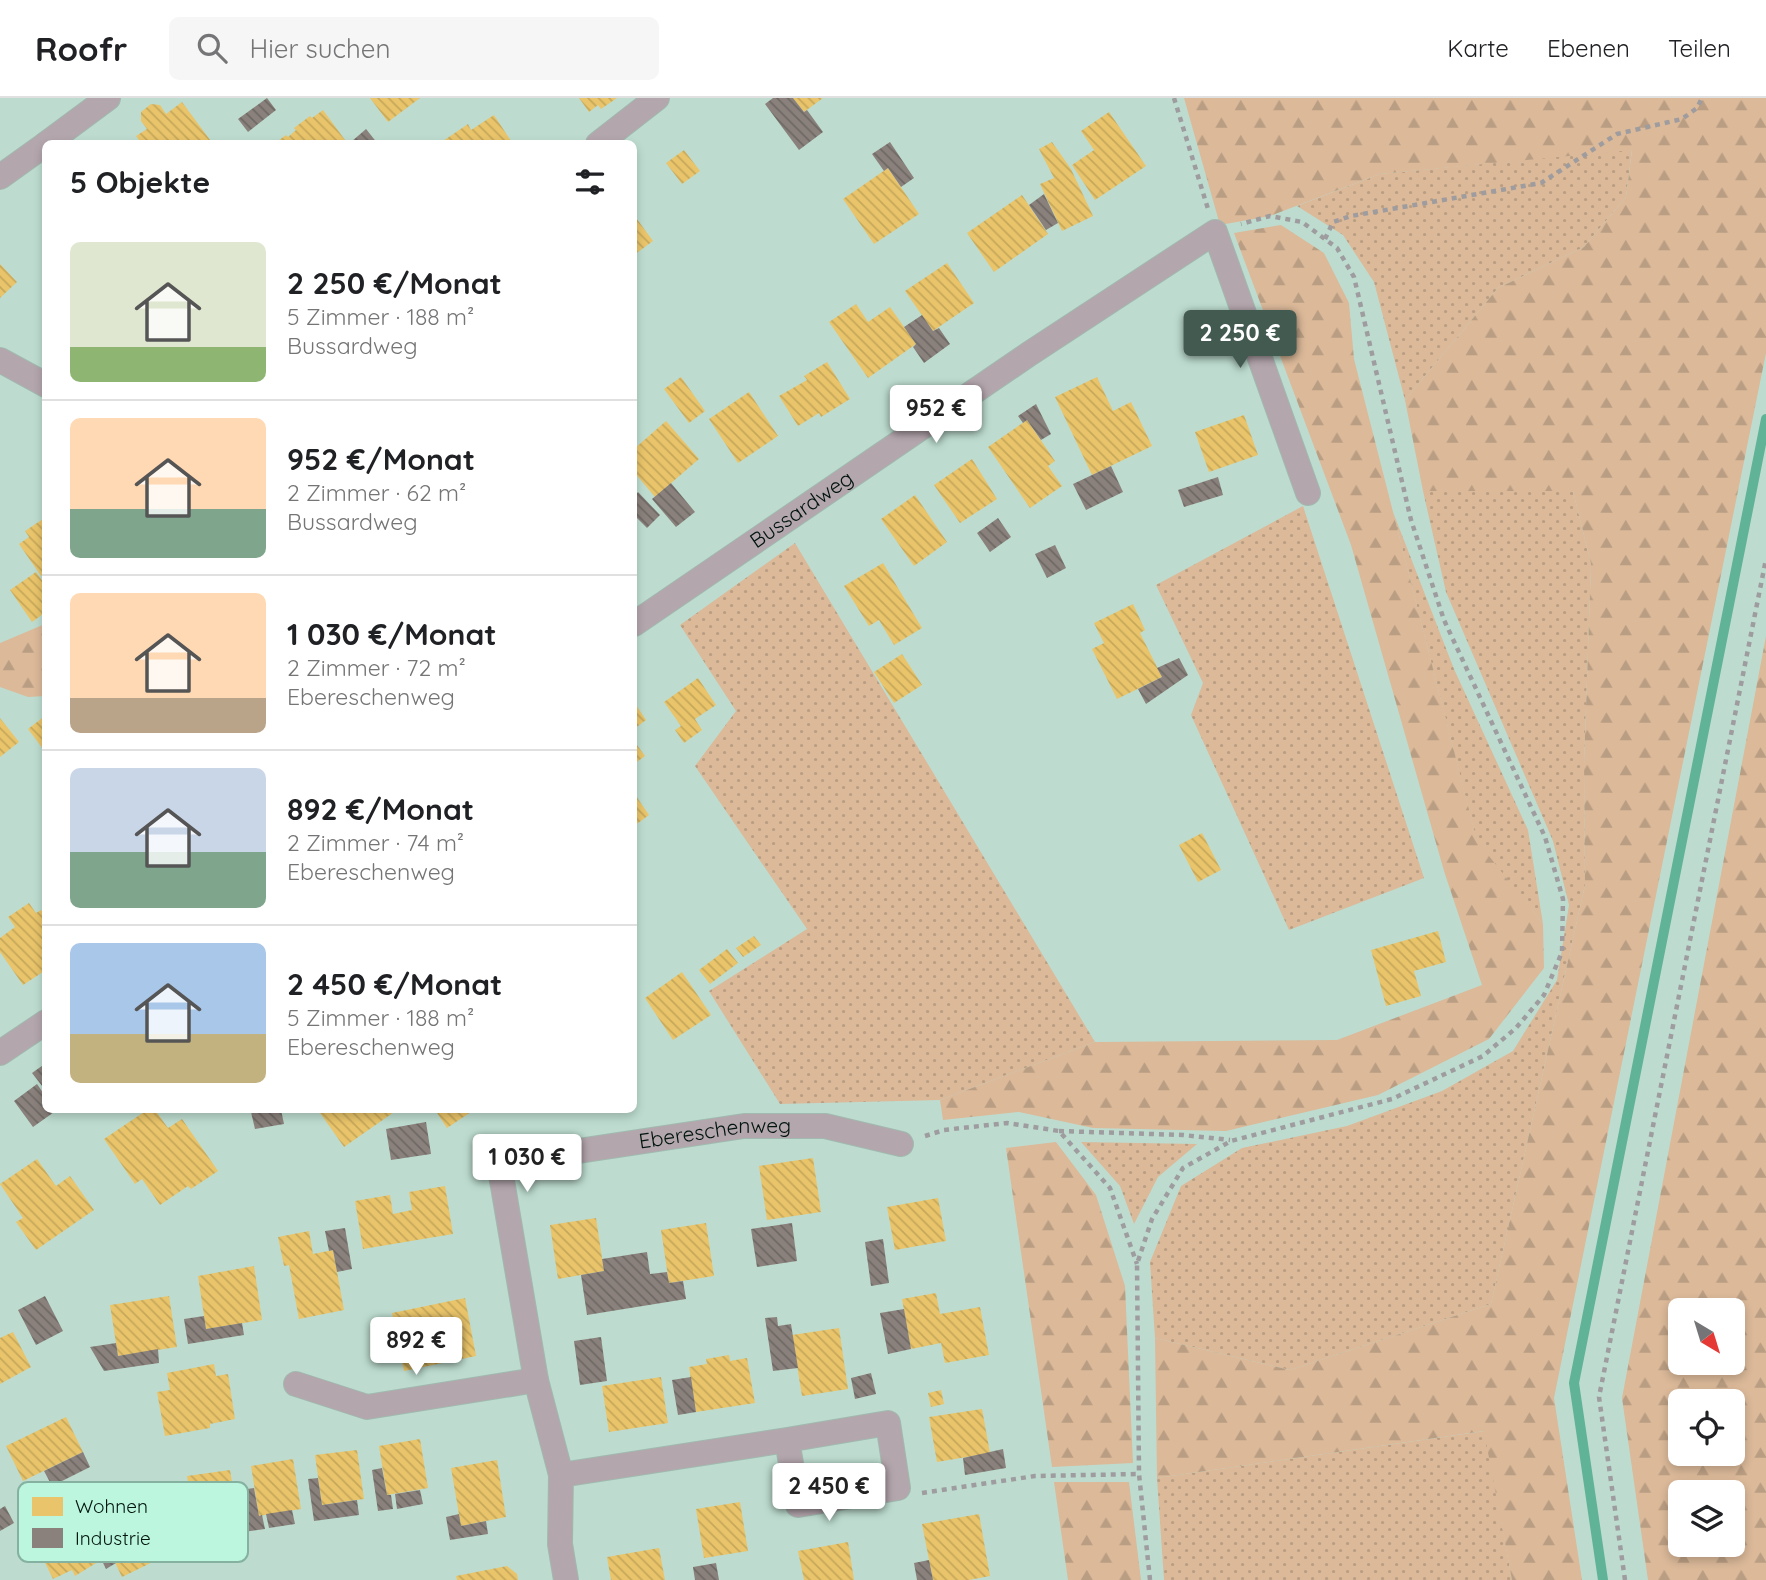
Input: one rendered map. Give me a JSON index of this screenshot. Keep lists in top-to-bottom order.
{
  "streets": {
    "street": ["Bussardweg", "Ebereschenweg"]
  },
  "legend": ["Wohnen", "Industrie"],
  "north": "bottom right",
  "page": {
    "header": "Roofr",
    "search": "Hier suchen",
    "nav": ["Karte", "Ebenen", "Teilen"],
    "heading": "5 Objekte",
    "list": [
      {
        "name": "2 250 €/Monat",
        "note": "5 Zimmer · 188 m² · Bussardweg"
      },
      {
        "name": "952 €/Monat",
        "note": "2 Zimmer · 62 m² · Bussardweg"
      },
      {
        "name": "1 030 €/Monat",
        "note": "2 Zimmer · 72 m² · Ebereschenweg"
      },
      {
        "name": "892 €/Monat",
        "note": "2 Zimmer · 74 m² · Ebereschenweg"
      },
      {
        "name": "2 450 €/Monat",
        "note": "5 Zimmer · 188 m² · Ebereschenweg"
      }
    ],
    "price": [
      "2 250 €",
      "952 €",
      "1 030 €",
      "892 €",
      "2 450 €"
    ]
  }
}
